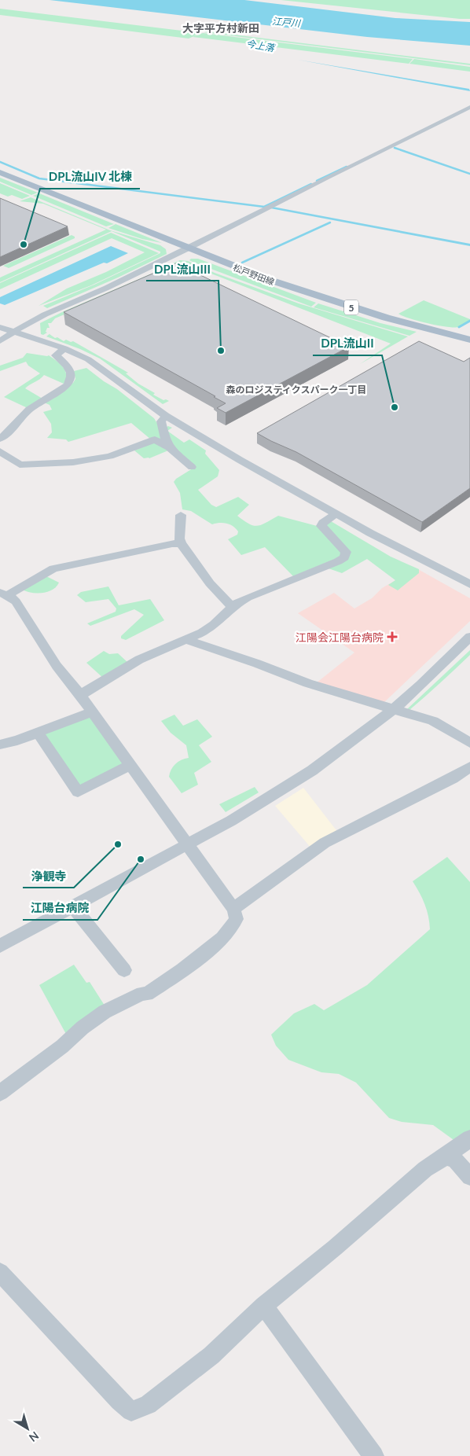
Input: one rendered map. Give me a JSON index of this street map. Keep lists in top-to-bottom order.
{
  "streets": {
    "main road": ["松戸野田線", "5"]
  },
  "districts": ["大字平方村新田", "森のロジスティクスパーク一丁目"],
  "water": ["江戸川", "今上落"],
  "places": {
    "other": [
      "DPL流山IV 北棟",
      "DPL流山III",
      "DPL流山II",
      "浄観寺",
      "江陽台病院"
    ],
    "health": ["江陽会江陽台病院"]
  },
  "north": "bottom right"
}
